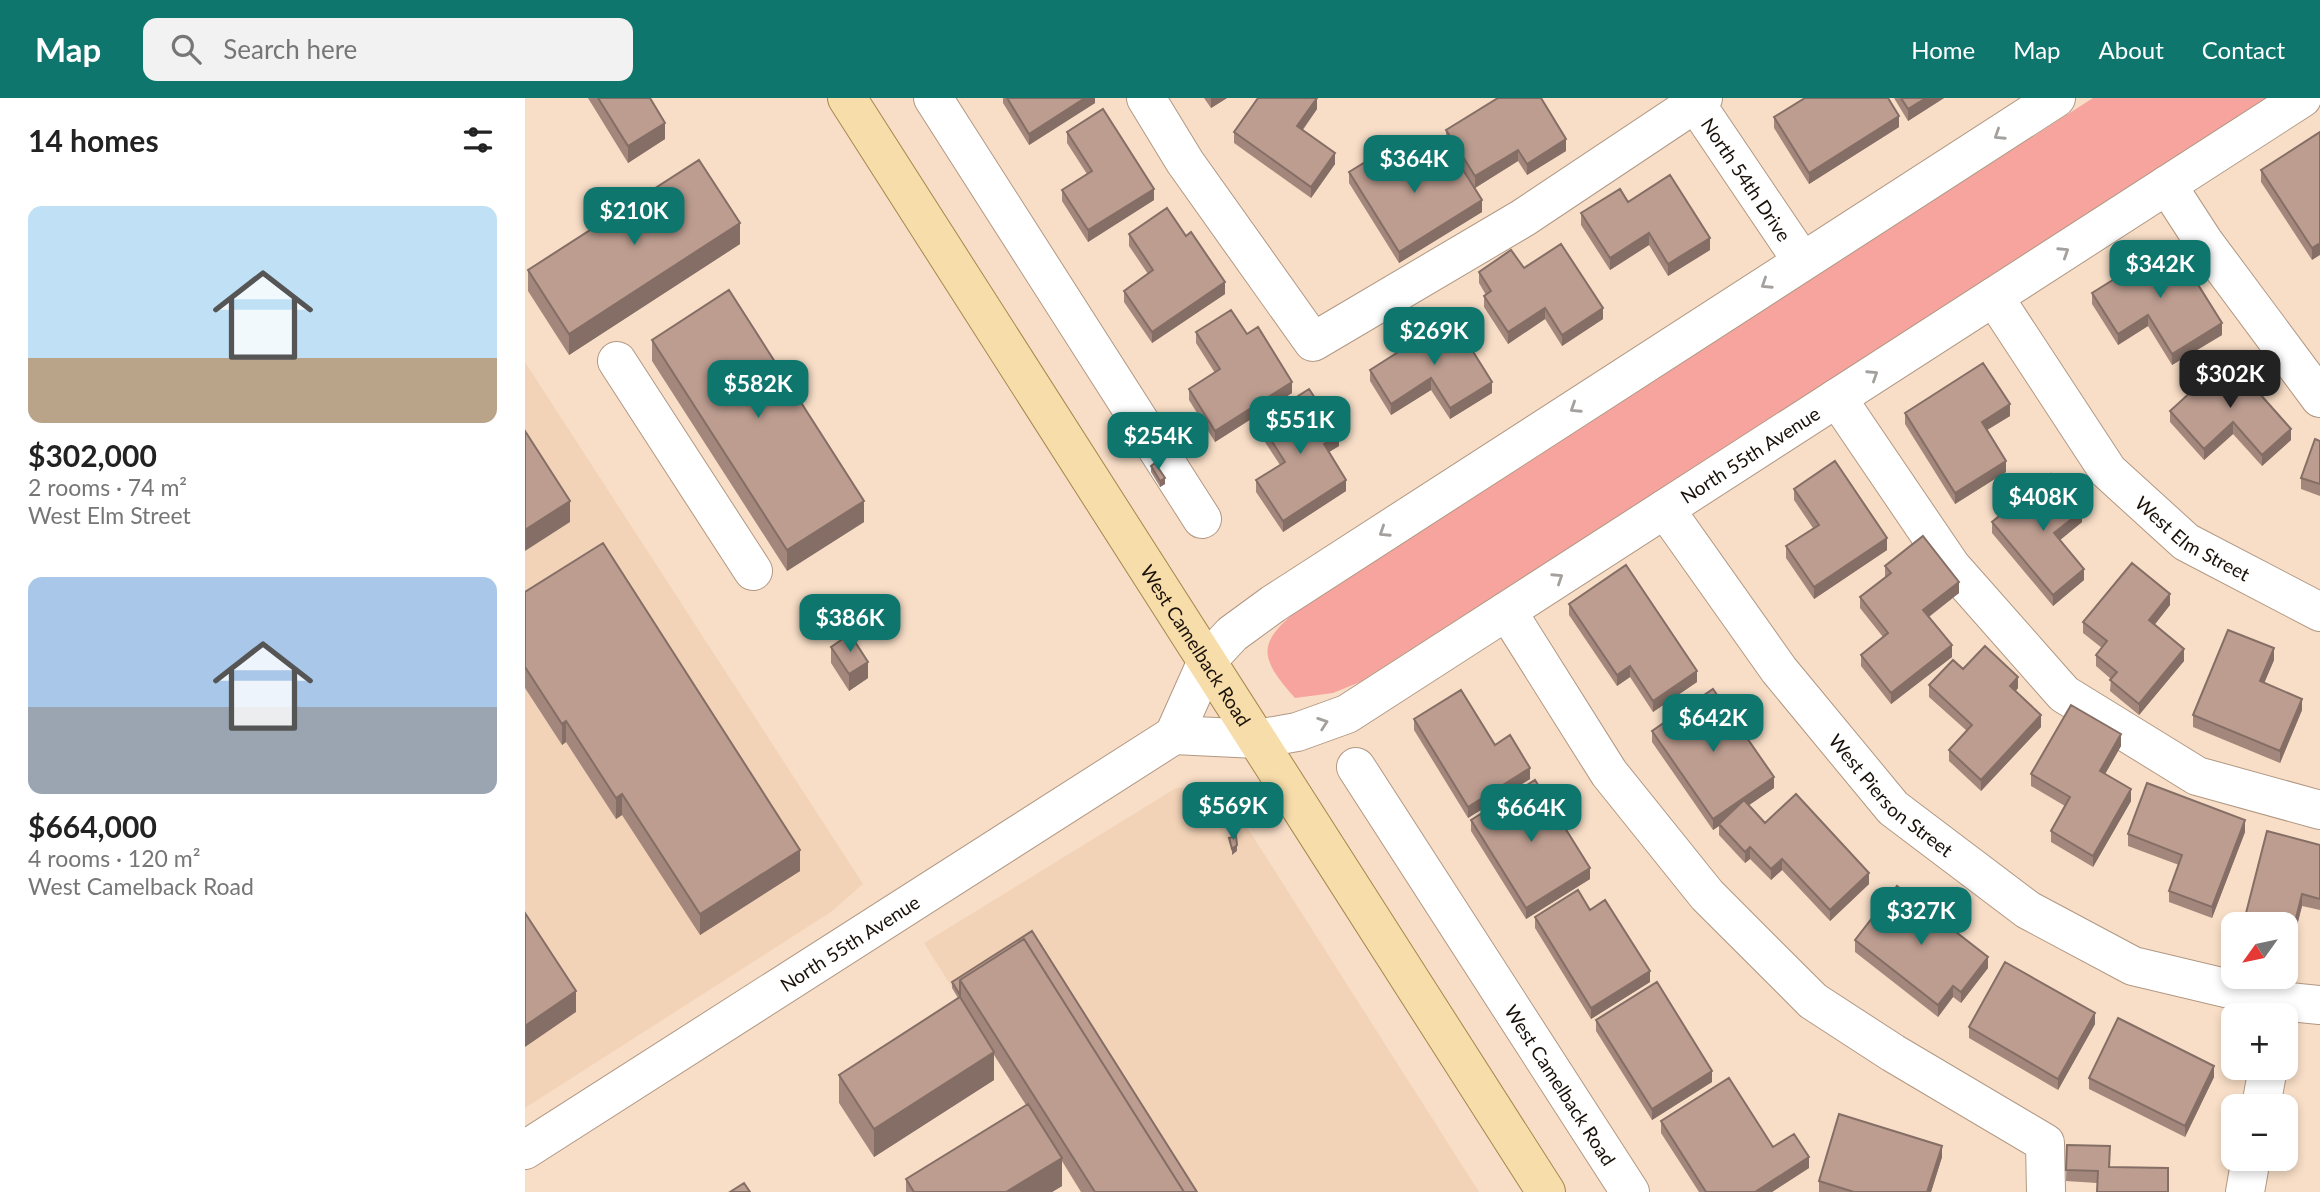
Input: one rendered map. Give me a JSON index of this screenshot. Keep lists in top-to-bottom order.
{
  "streets": {
    "main road": ["West Camelback Road"],
    "street": [
      "North 54th Drive",
      "North 55th Avenue",
      "West Elm Street",
      "West Pierson Street"
    ]
  },
  "crossings": [
    ["North 55th Avenue", "West Elm Street"],
    ["North 55th Avenue", "West Camelback Road"],
    ["North 55th Avenue", "West Pierson Street"]
  ],
  "north": "bottom left",
  "page": {
    "header": "Map",
    "search": "Search here",
    "nav": [
      "Home",
      "Map",
      "About",
      "Contact"
    ],
    "heading": "14 homes",
    "price": [
      "$364K",
      "$210K",
      "$342K",
      "$269K",
      "$302K",
      "$582K",
      "$551K",
      "$254K",
      "$408K",
      "$386K",
      "$642K",
      "$569K",
      "$664K",
      "$327K"
    ],
    "list": [
      {
        "name": "$302,000",
        "note": "2 rooms · 74 m² · West Elm Street"
      },
      {
        "name": "$664,000",
        "note": "4 rooms · 120 m² · West Camelback Road"
      }
    ],
    "map_buttons": ["+", "−"]
  }
}
